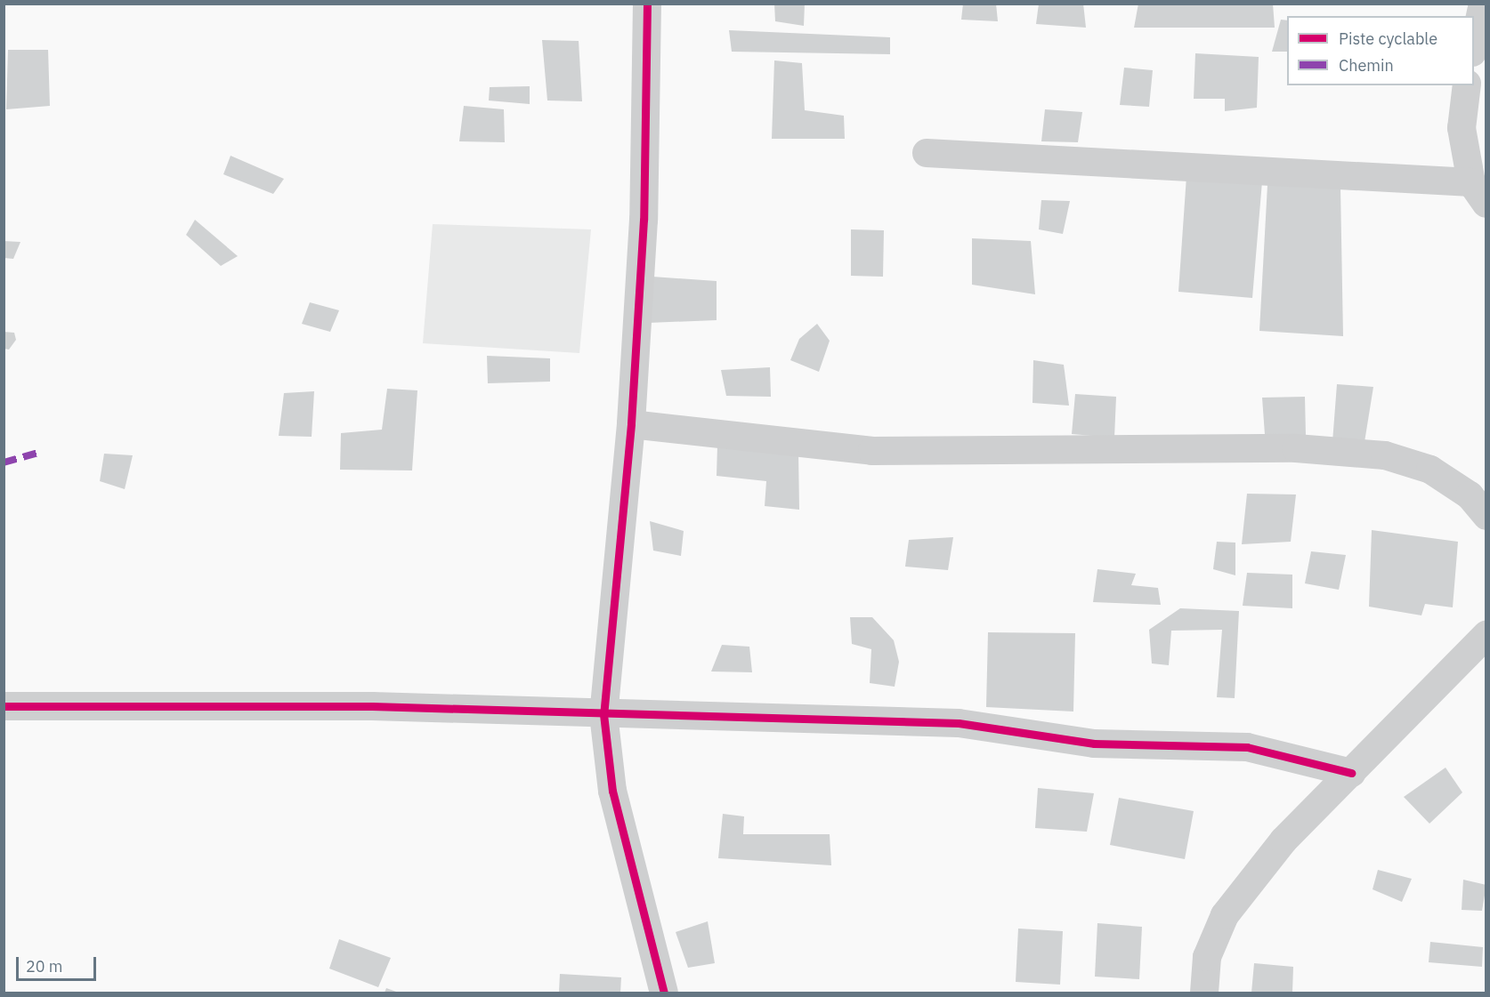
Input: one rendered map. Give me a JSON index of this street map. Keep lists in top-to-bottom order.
{
  "legend": ["Piste cyclable", "Chemin"],
  "scale_bar": "20 m"
}
